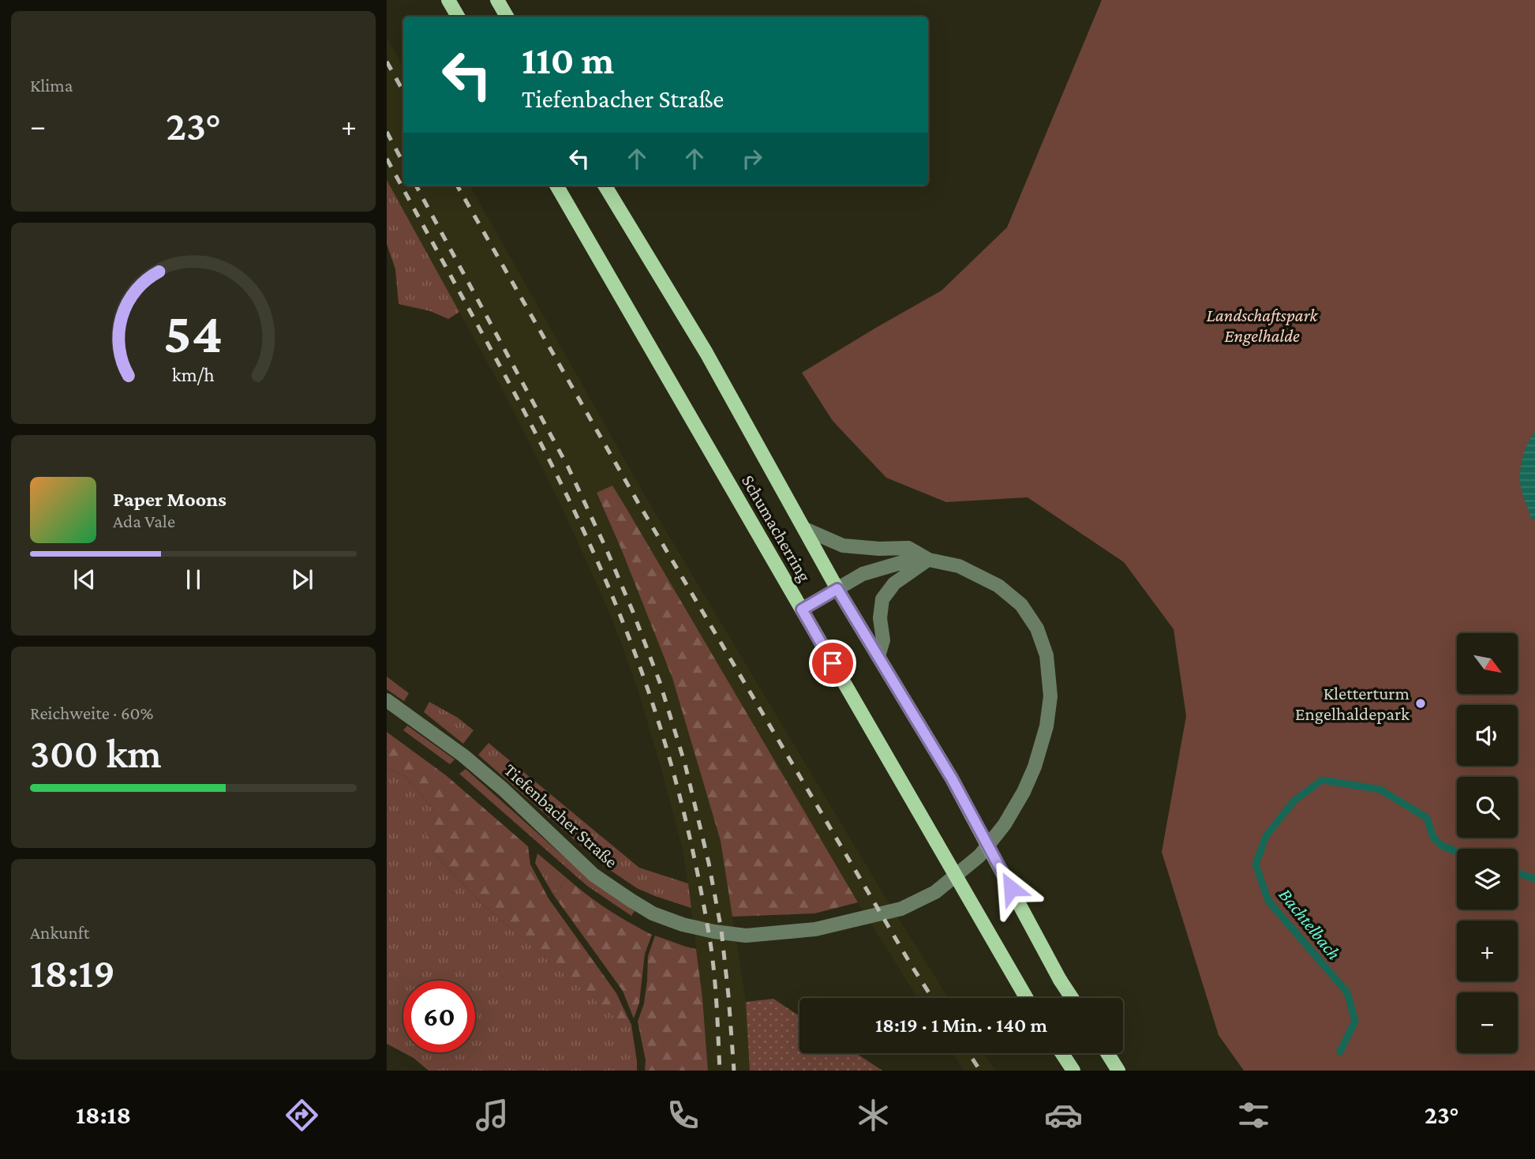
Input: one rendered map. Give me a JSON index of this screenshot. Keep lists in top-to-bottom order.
{
  "streets": {
    "main road": ["Schumacherring"],
    "street": ["Tiefenbacher Straße"]
  },
  "crossings": [
    ["Schumacherring", "Tiefenbacher Straße"]
  ],
  "water": ["Bachtelbach"],
  "parks": ["Landschaftspark Engelhalde"],
  "places": ["Kletterturm Engelhaldepark"],
  "north": "bottom right",
  "page": {
    "tile": [
      "Klima",
      ["Reichweite · 60%", "300 km"],
      ["Ankunft", "18:19"]
    ],
    "turn": ["110 m", "Tiefenbacher Straße"],
    "heat": ["−", "23°", "+"],
    "song": ["Paper Moons", "Ada Vale"],
    "map_buttons": ["+", "−"],
    "limit": "60",
    "trip": "18:19 · 1 Min. · 140 m",
    "tabs": ["18:18", "23°"],
    "gauge": ["54", "km/h"]
  }
}
